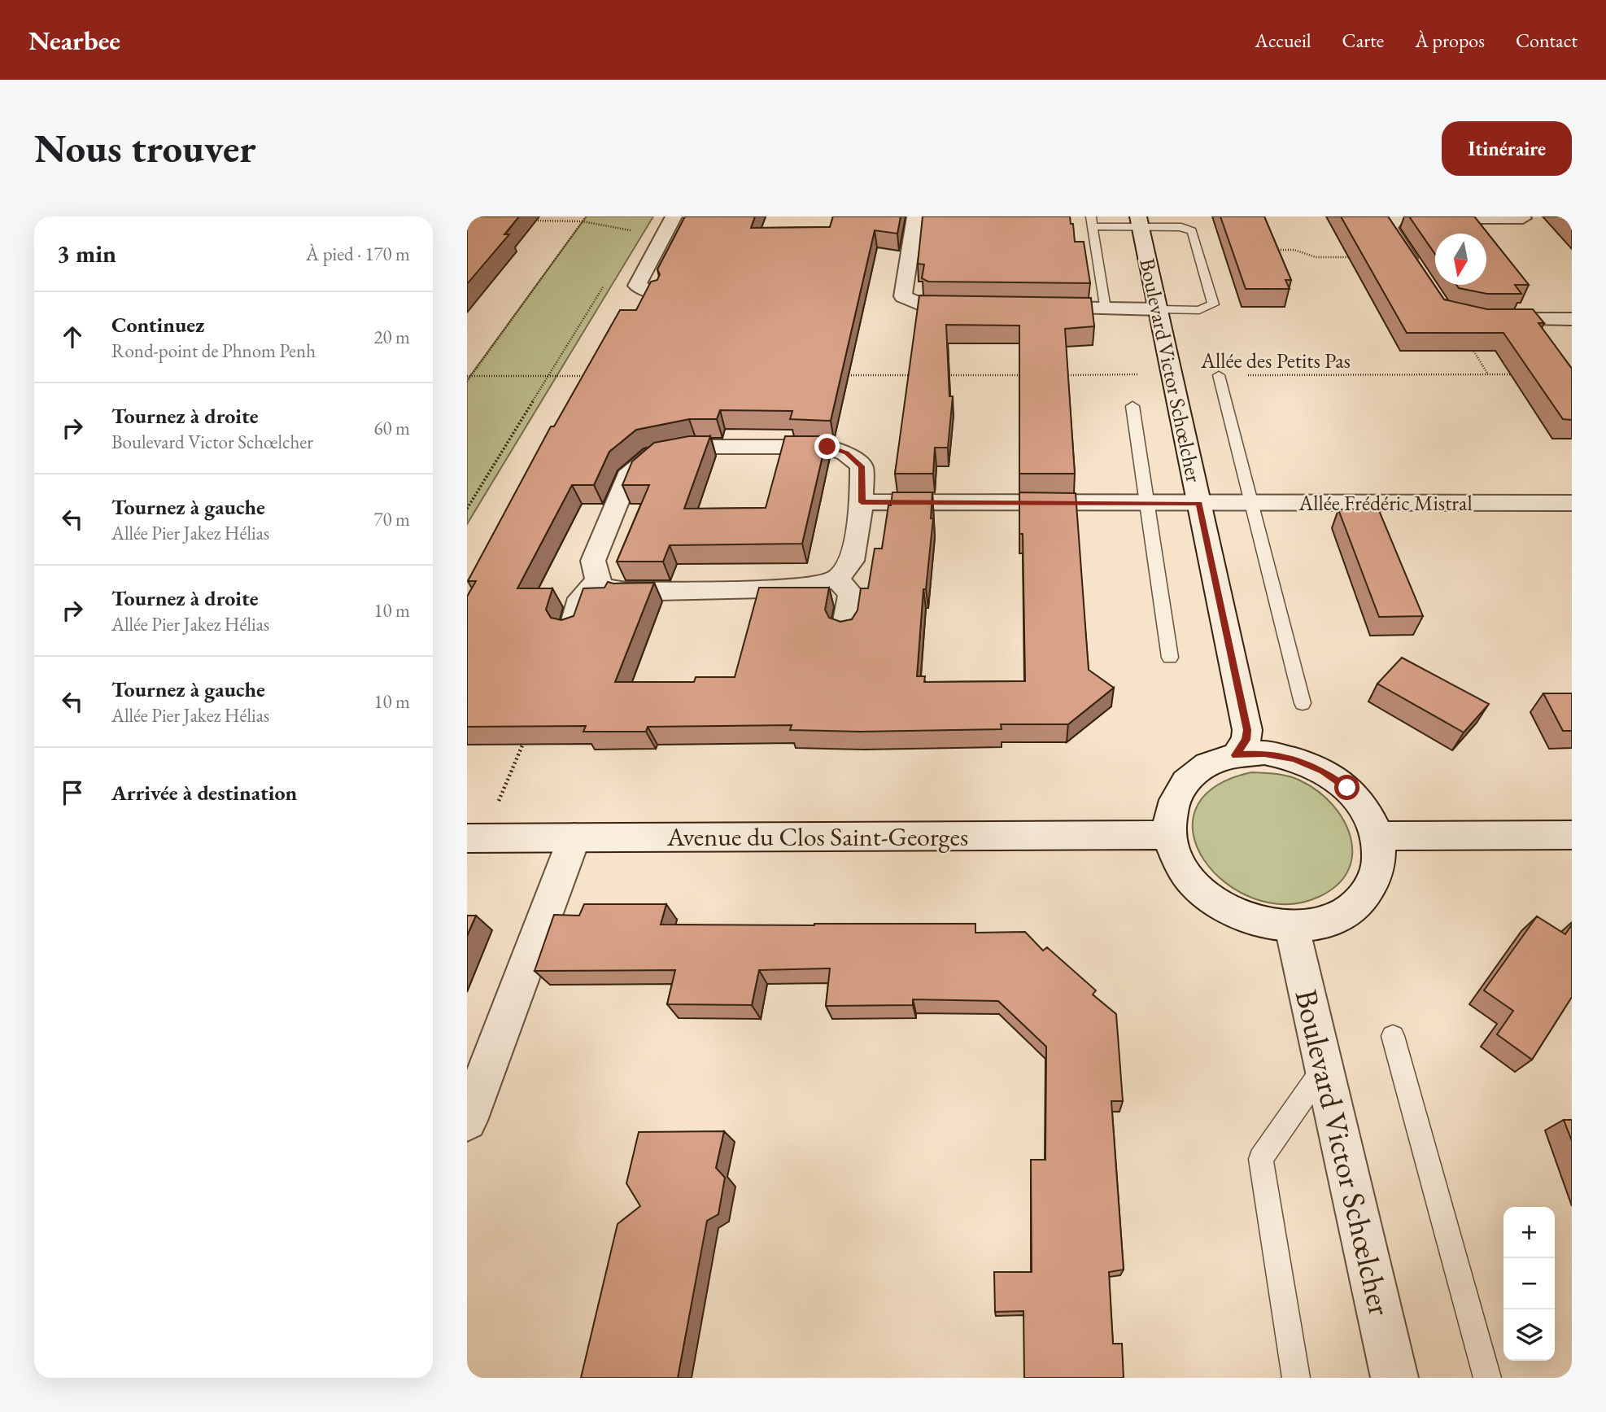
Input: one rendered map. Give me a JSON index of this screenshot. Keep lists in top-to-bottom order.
{
  "streets": {
    "street": ["Boulevard Victor Schœlcher", "Allée Frédéric Mistral", "Avenue du Clos Saint-Georges"],
    "path": ["Allée des Petits Pas"]
  },
  "crossings": [
    ["Allée des Petits Pas", "Boulevard Victor Schœlcher"],
    ["Boulevard Victor Schœlcher", "Allée Frédéric Mistral"],
    ["Boulevard Victor Schœlcher", "Avenue du Clos Saint-Georges"]
  ],
  "north": "bottom",
  "page": {
    "header": "Nearbee",
    "nav": [
      "Accueil",
      "Carte",
      "À propos",
      "Contact"
    ],
    "buttons": "Itinéraire",
    "title": "Nous trouver",
    "heading": ["3 min", "À pied · 170 m"],
    "list": [
      ["Continuez", "Rond-point de Phnom Penh", "20 m"],
      ["Tournez à droite", "Boulevard Victor Schœlcher", "60 m"],
      ["Tournez à gauche", "Allée Pier Jakez Hélias", "70 m"],
      ["Tournez à droite", "Allée Pier Jakez Hélias", "10 m"],
      ["Tournez à gauche", "Allée Pier Jakez Hélias", "10 m"],
      "Arrivée à destination"
    ],
    "map_buttons": ["+", "−"]
  }
}
